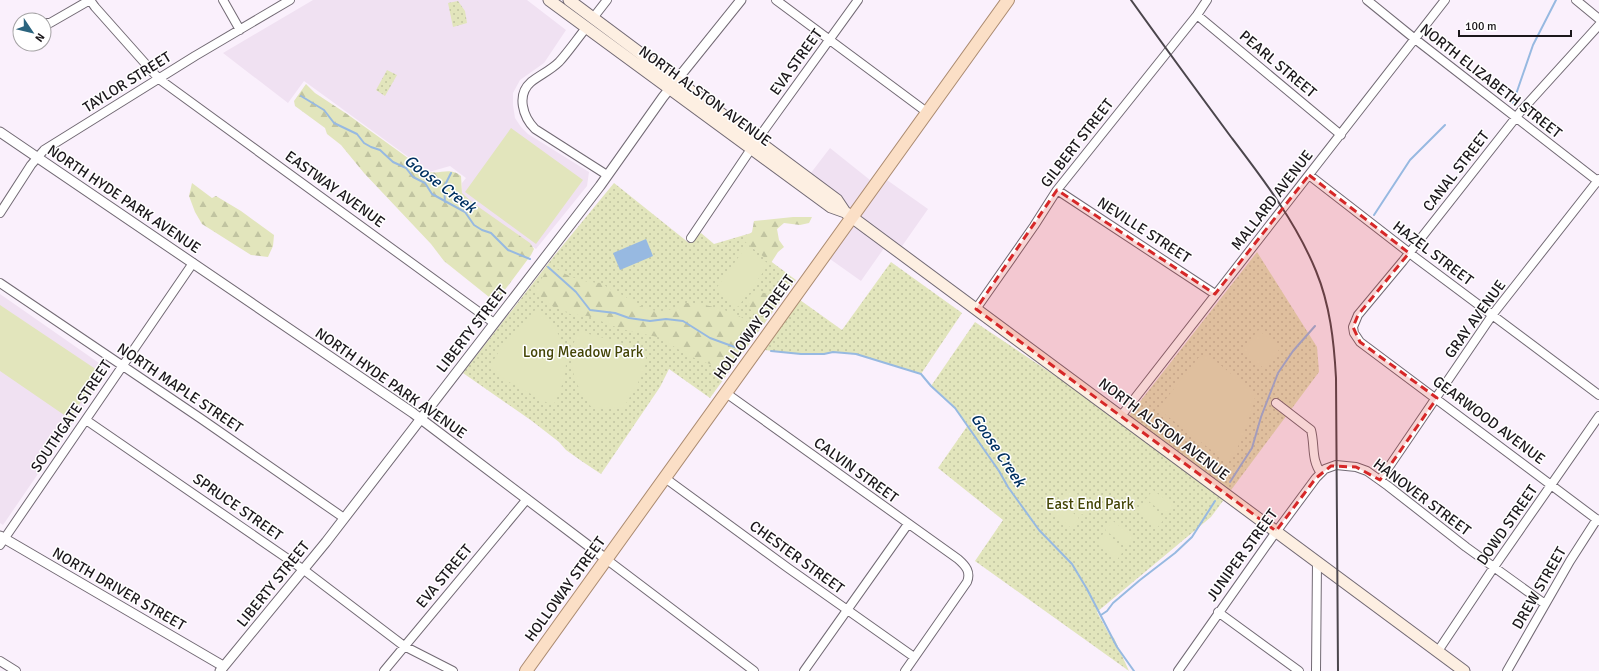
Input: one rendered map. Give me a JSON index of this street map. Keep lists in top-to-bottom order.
{
  "streets": {
    "main road": ["NORTH ALSTON AVENUE", "HOLLOWAY STREET"],
    "street": [
      "EVA STREET",
      "PEARL STREET",
      "NORTH ELIZABETH STREET",
      "TAYLOR STREET",
      "GILBERT STREET",
      "CANAL STREET",
      "EASTWAY AVENUE",
      "NORTH HYDE PARK AVENUE",
      "MALLARD AVENUE",
      "NEVILLE STREET",
      "HAZEL STREET",
      "GRAY AVENUE",
      "LIBERTY STREET",
      "NORTH MAPLE STREET",
      "SOUTHGATE STREET",
      "GEARWOOD AVENUE",
      "CALVIN STREET",
      "HANOVER STREET",
      "SPRUCE STREET",
      "DOWD STREET",
      "JUNIPER STREET",
      "CHESTER STREET",
      "DREW STREET",
      "NORTH DRIVER STREET"
    ]
  },
  "crossings": [
    ["EVA STREET", "NORTH ALSTON AVENUE"],
    ["EVA STREET", "NORTH HYDE PARK AVENUE"],
    ["EVA STREET", "SPRUCE STREET"],
    ["PEARL STREET", "GILBERT STREET"],
    ["PEARL STREET", "MALLARD AVENUE"],
    ["NORTH ELIZABETH STREET", "CANAL STREET"],
    ["NORTH ELIZABETH STREET", "MALLARD AVENUE"],
    ["NORTH ELIZABETH STREET", "GRAY AVENUE"],
    ["TAYLOR STREET", "EASTWAY AVENUE"],
    ["TAYLOR STREET", "NORTH HYDE PARK AVENUE"],
    ["NORTH ALSTON AVENUE", "GILBERT STREET"],
    ["NORTH ALSTON AVENUE", "MALLARD AVENUE"],
    ["NORTH ALSTON AVENUE", "HOLLOWAY STREET"],
    ["NORTH ALSTON AVENUE", "LIBERTY STREET"],
    ["NORTH ALSTON AVENUE", "DOWD STREET"],
    ["NORTH ALSTON AVENUE", "JUNIPER STREET"],
    ["GILBERT STREET", "NEVILLE STREET"],
    ["CANAL STREET", "HAZEL STREET"],
    ["CANAL STREET", "GEARWOOD AVENUE"],
    ["EASTWAY AVENUE", "LIBERTY STREET"],
    ["NORTH HYDE PARK AVENUE", "HOLLOWAY STREET"],
    ["NORTH HYDE PARK AVENUE", "LIBERTY STREET"],
    ["NORTH HYDE PARK AVENUE", "SOUTHGATE STREET"],
    ["MALLARD AVENUE", "NEVILLE STREET"],
    ["MALLARD AVENUE", "HAZEL STREET"],
    ["HAZEL STREET", "GRAY AVENUE"],
    ["GRAY AVENUE", "GEARWOOD AVENUE"],
    ["GRAY AVENUE", "HANOVER STREET"],
    ["HOLLOWAY STREET", "CALVIN STREET"],
    ["HOLLOWAY STREET", "CHESTER STREET"],
    ["LIBERTY STREET", "NORTH MAPLE STREET"],
    ["LIBERTY STREET", "SPRUCE STREET"],
    ["LIBERTY STREET", "NORTH DRIVER STREET"],
    ["NORTH MAPLE STREET", "SOUTHGATE STREET"],
    ["SOUTHGATE STREET", "SPRUCE STREET"],
    ["SOUTHGATE STREET", "NORTH DRIVER STREET"],
    ["GEARWOOD AVENUE", "DOWD STREET"],
    ["GEARWOOD AVENUE", "DREW STREET"],
    ["CALVIN STREET", "CHESTER STREET"],
    ["HANOVER STREET", "DOWD STREET"],
    ["HANOVER STREET", "JUNIPER STREET"],
    ["HANOVER STREET", "DREW STREET"]
  ],
  "water": ["Goose Creek"],
  "parks": ["Long Meadow Park", "East End Park"],
  "scale_bar": "100 m",
  "north": "bottom right"
}
